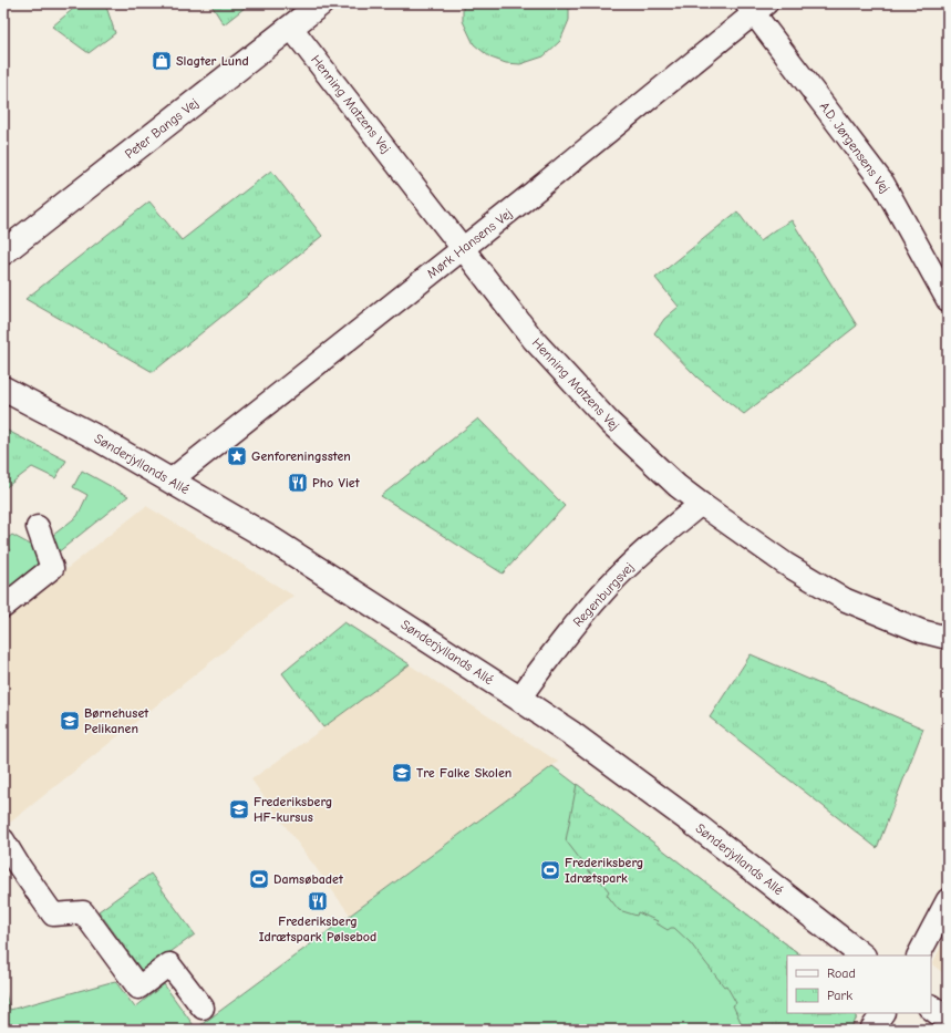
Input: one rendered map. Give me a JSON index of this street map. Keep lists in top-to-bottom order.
{
  "streets": {
    "street": [
      "Henning Matzens Vej",
      "Peter Bangs Vej",
      "A.D. Jørgensens Vej",
      "Mørk Hansens Vej",
      "Sønderjyllands Allé",
      "Regenburgsvej"
    ]
  },
  "crossings": [
    ["Henning Matzens Vej", "Peter Bangs Vej"],
    ["Henning Matzens Vej", "Mørk Hansens Vej"],
    ["Henning Matzens Vej", "Regenburgsvej"],
    ["A.D. Jørgensens Vej", "Mørk Hansens Vej"],
    ["Mørk Hansens Vej", "Sønderjyllands Allé"],
    ["Sønderjyllands Allé", "Regenburgsvej"]
  ],
  "places": {
    "shop": ["Slagter Lund"],
    "place": ["Genforeningssten"],
    "restaurant": ["Pho Viet", "Frederiksberg Idrætspark Pølsebod"],
    "school or university": ["Børnehuset Pelikanen", "Tre Falke Skolen", "Frederiksberg HF-kursus"],
    "sports": ["Frederiksberg Idrætspark", "Damsøbadet"]
  },
  "legend": ["Road", "Park"]
}
